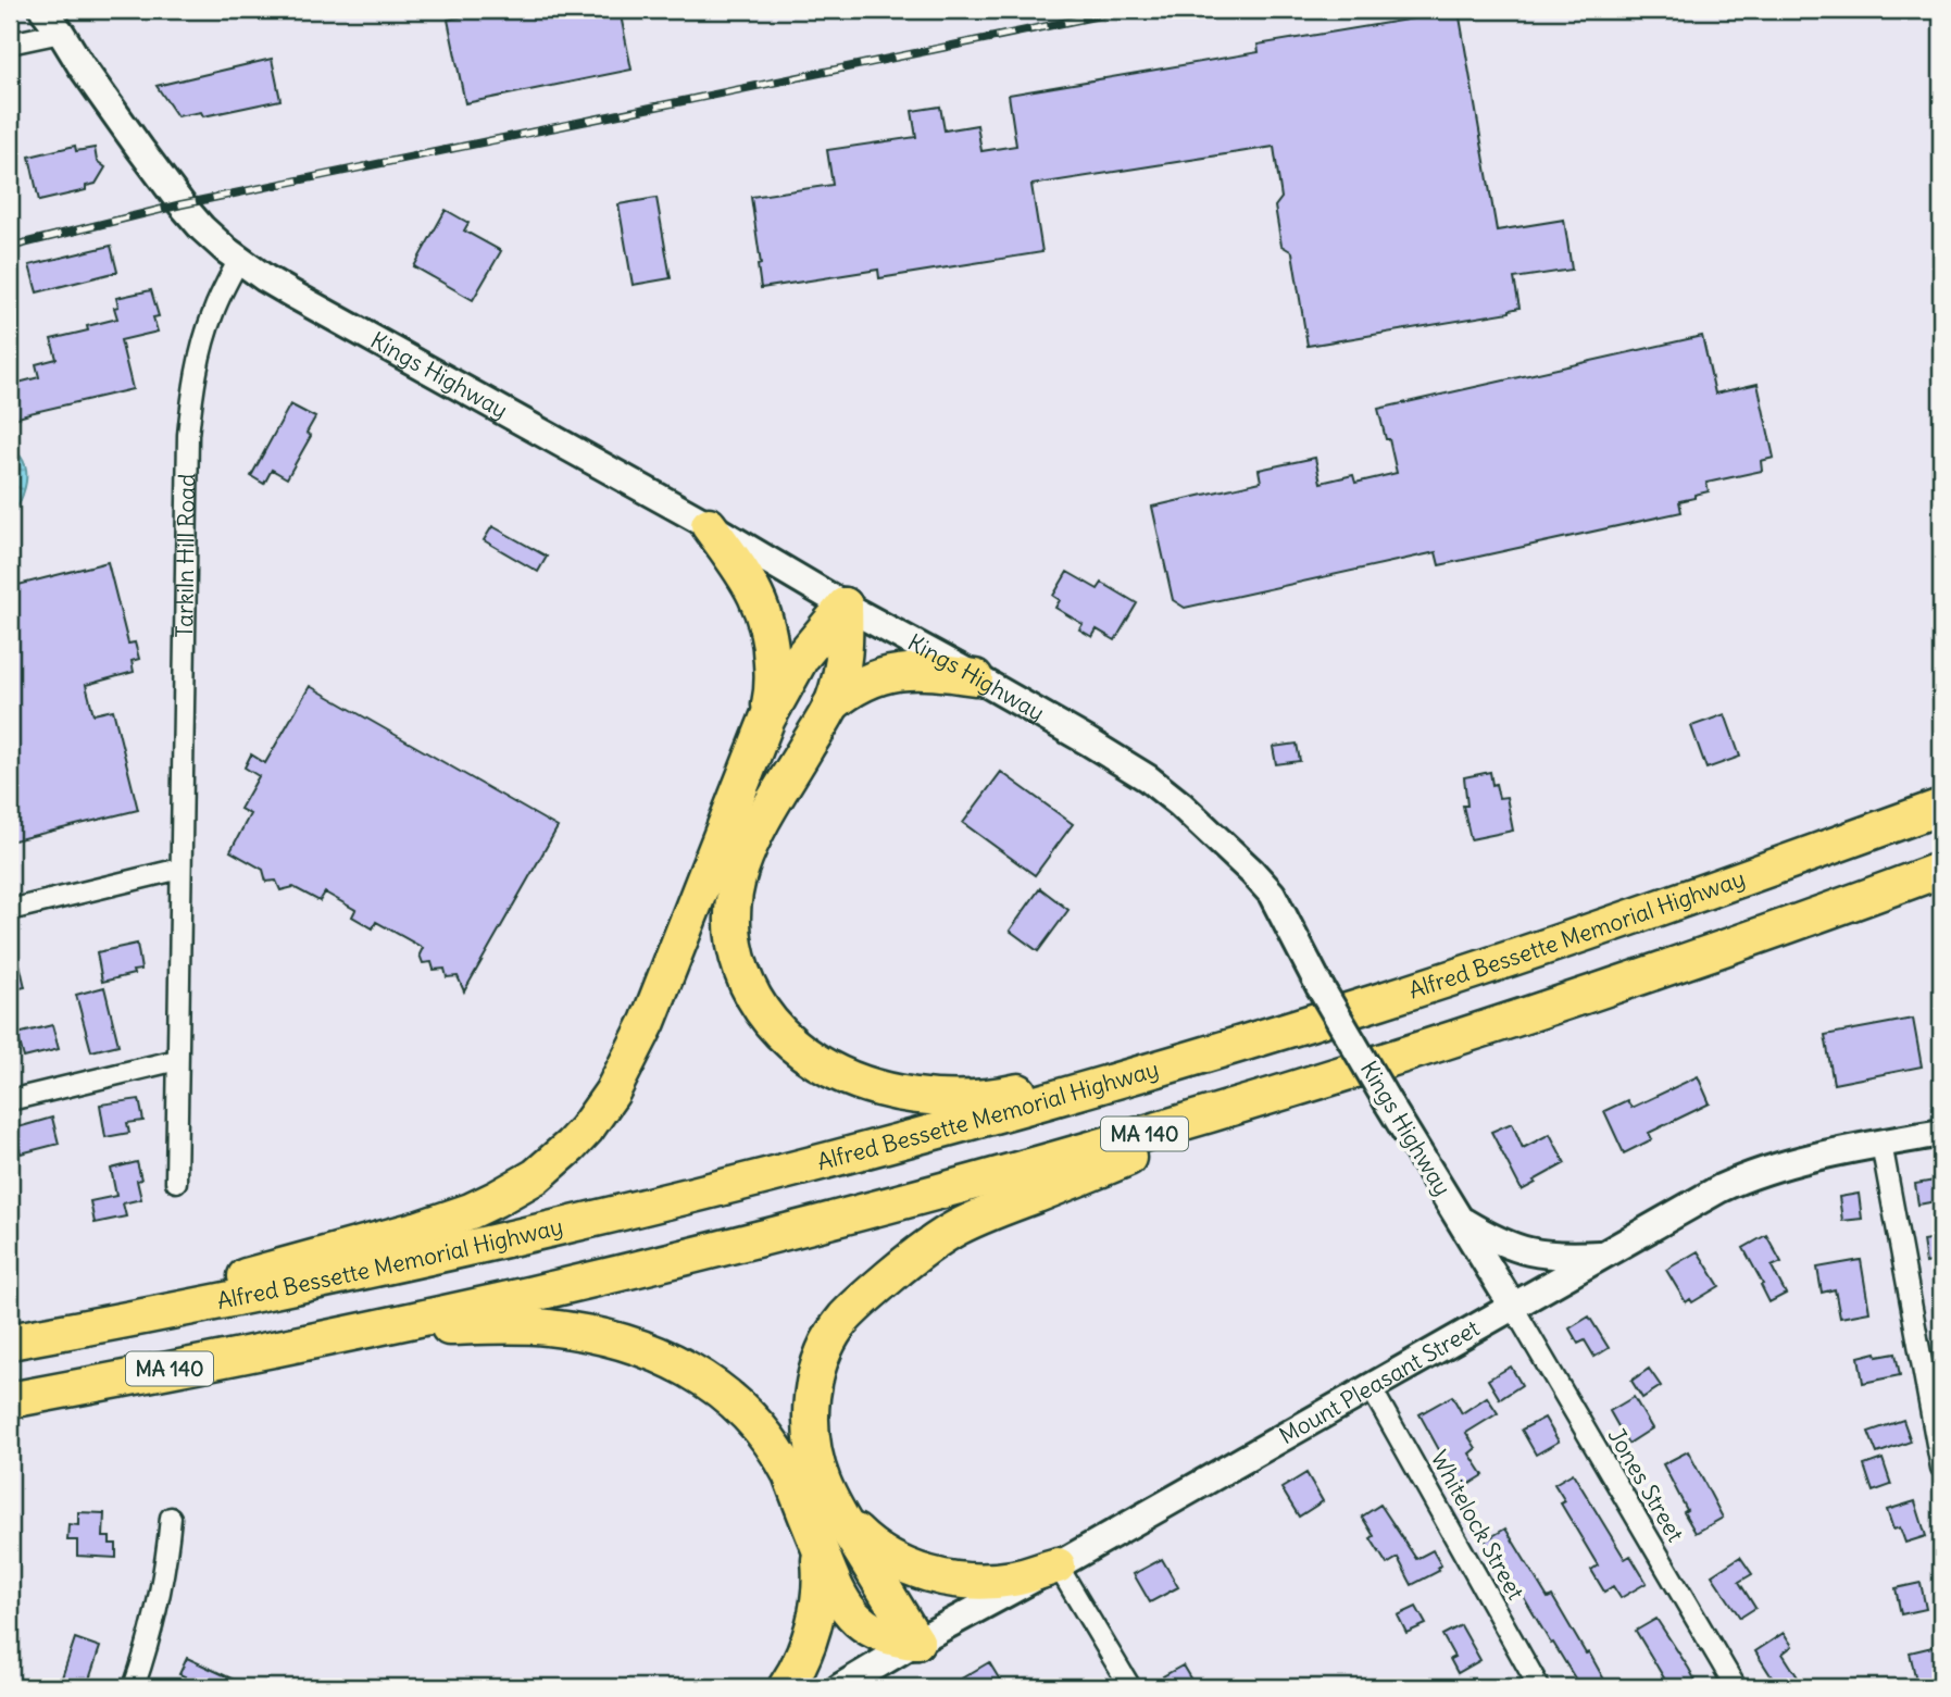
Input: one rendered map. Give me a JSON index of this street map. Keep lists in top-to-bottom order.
{
  "streets": {
    "highway": ["Alfred Bessette Memorial Highway", "MA 140"],
    "main road": ["Kings Highway", "Mount Pleasant Street"],
    "street": ["Tarkiln Hill Road", "Jones Street", "Whitelock Street"]
  },
  "crossings": [
    ["Kings Highway", "Tarkiln Hill Road"],
    ["Kings Highway", "Mount Pleasant Street"],
    ["Kings Highway", "Jones Street"],
    ["Mount Pleasant Street", "Jones Street"],
    ["Mount Pleasant Street", "Whitelock Street"]
  ]
}
